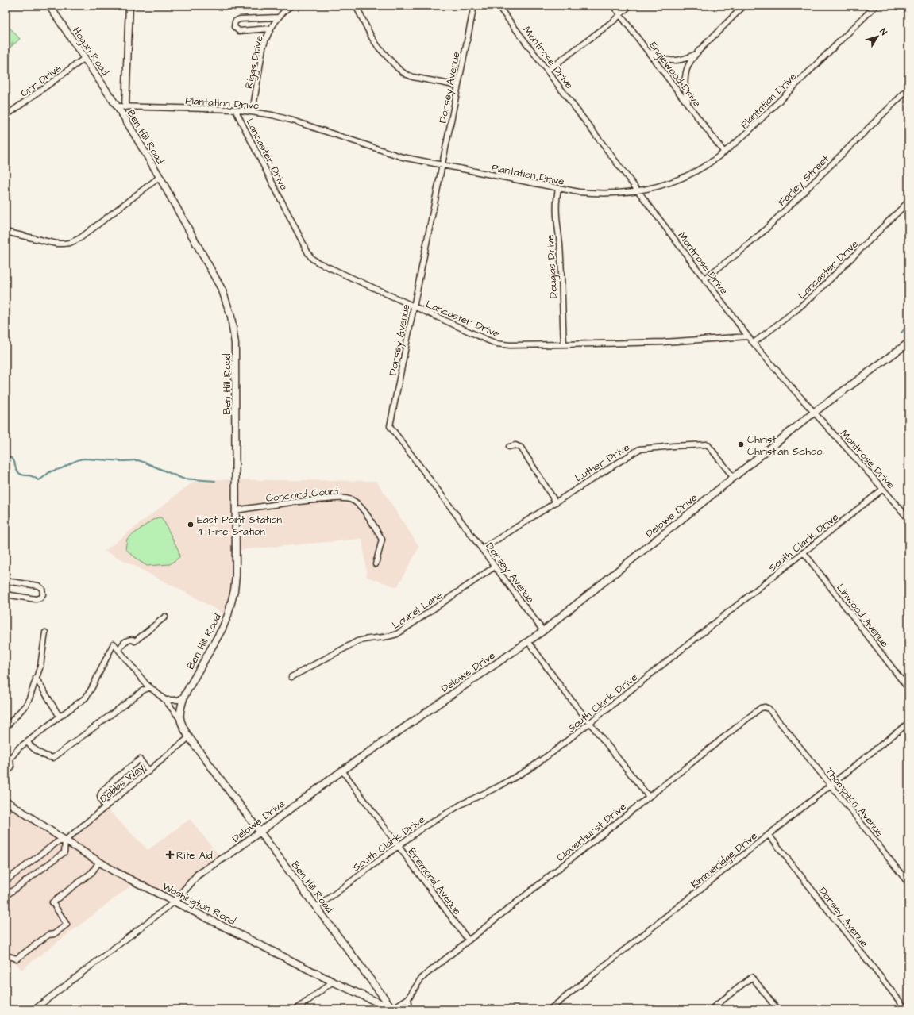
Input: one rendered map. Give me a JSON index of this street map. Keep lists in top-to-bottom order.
{
  "streets": {
    "street": [
      "Hogan Road",
      "Montrose Drive",
      "Riggs Drive",
      "Englewood Drive",
      "Orr Drive",
      "Dorsey Avenue",
      "Plantation Drive",
      "Ben Hill Road",
      "Lancaster Drive",
      "Farley Street",
      "Douglas Drive",
      "Luther Drive",
      "Concord Court",
      "Delowe Drive",
      "South Clark Drive",
      "Laurel Lane",
      "Linwood Avenue",
      "Dobbs Way",
      "Thompson Avenue",
      "Cloverhurst Drive",
      "Kimmeridge Drive",
      "Bremond Avenue",
      "Washington Road"
    ]
  },
  "crossings": [
    ["Hogan Road", "Orr Drive"],
    ["Hogan Road", "Plantation Drive"],
    ["Hogan Road", "Ben Hill Road"],
    ["Montrose Drive", "Plantation Drive"],
    ["Montrose Drive", "Lancaster Drive"],
    ["Montrose Drive", "Farley Street"],
    ["Montrose Drive", "Delowe Drive"],
    ["Montrose Drive", "South Clark Drive"],
    ["Riggs Drive", "Plantation Drive"],
    ["Englewood Drive", "Plantation Drive"],
    ["Dorsey Avenue", "Plantation Drive"],
    ["Dorsey Avenue", "Lancaster Drive"],
    ["Dorsey Avenue", "Luther Drive"],
    ["Dorsey Avenue", "Delowe Drive"],
    ["Dorsey Avenue", "Laurel Lane"],
    ["Dorsey Avenue", "Kimmeridge Drive"],
    ["Plantation Drive", "Ben Hill Road"],
    ["Plantation Drive", "Lancaster Drive"],
    ["Plantation Drive", "Douglas Drive"],
    ["Ben Hill Road", "Concord Court"],
    ["Ben Hill Road", "Delowe Drive"],
    ["Ben Hill Road", "South Clark Drive"],
    ["Ben Hill Road", "Dobbs Way"],
    ["Ben Hill Road", "Cloverhurst Drive"],
    ["Ben Hill Road", "Washington Road"],
    ["Lancaster Drive", "Douglas Drive"],
    ["Luther Drive", "Delowe Drive"],
    ["Delowe Drive", "Bremond Avenue"],
    ["Delowe Drive", "Washington Road"],
    ["South Clark Drive", "Linwood Avenue"],
    ["South Clark Drive", "Bremond Avenue"],
    ["Dobbs Way", "Washington Road"],
    ["Thompson Avenue", "Cloverhurst Drive"],
    ["Thompson Avenue", "Kimmeridge Drive"],
    ["Cloverhurst Drive", "Bremond Avenue"],
    ["Cloverhurst Drive", "Washington Road"]
  ],
  "places": {
    "other": ["Christ Christian School", "East Point Station 4 Fire Station"],
    "health": ["Rite Aid"]
  },
  "north": "top right"
}
